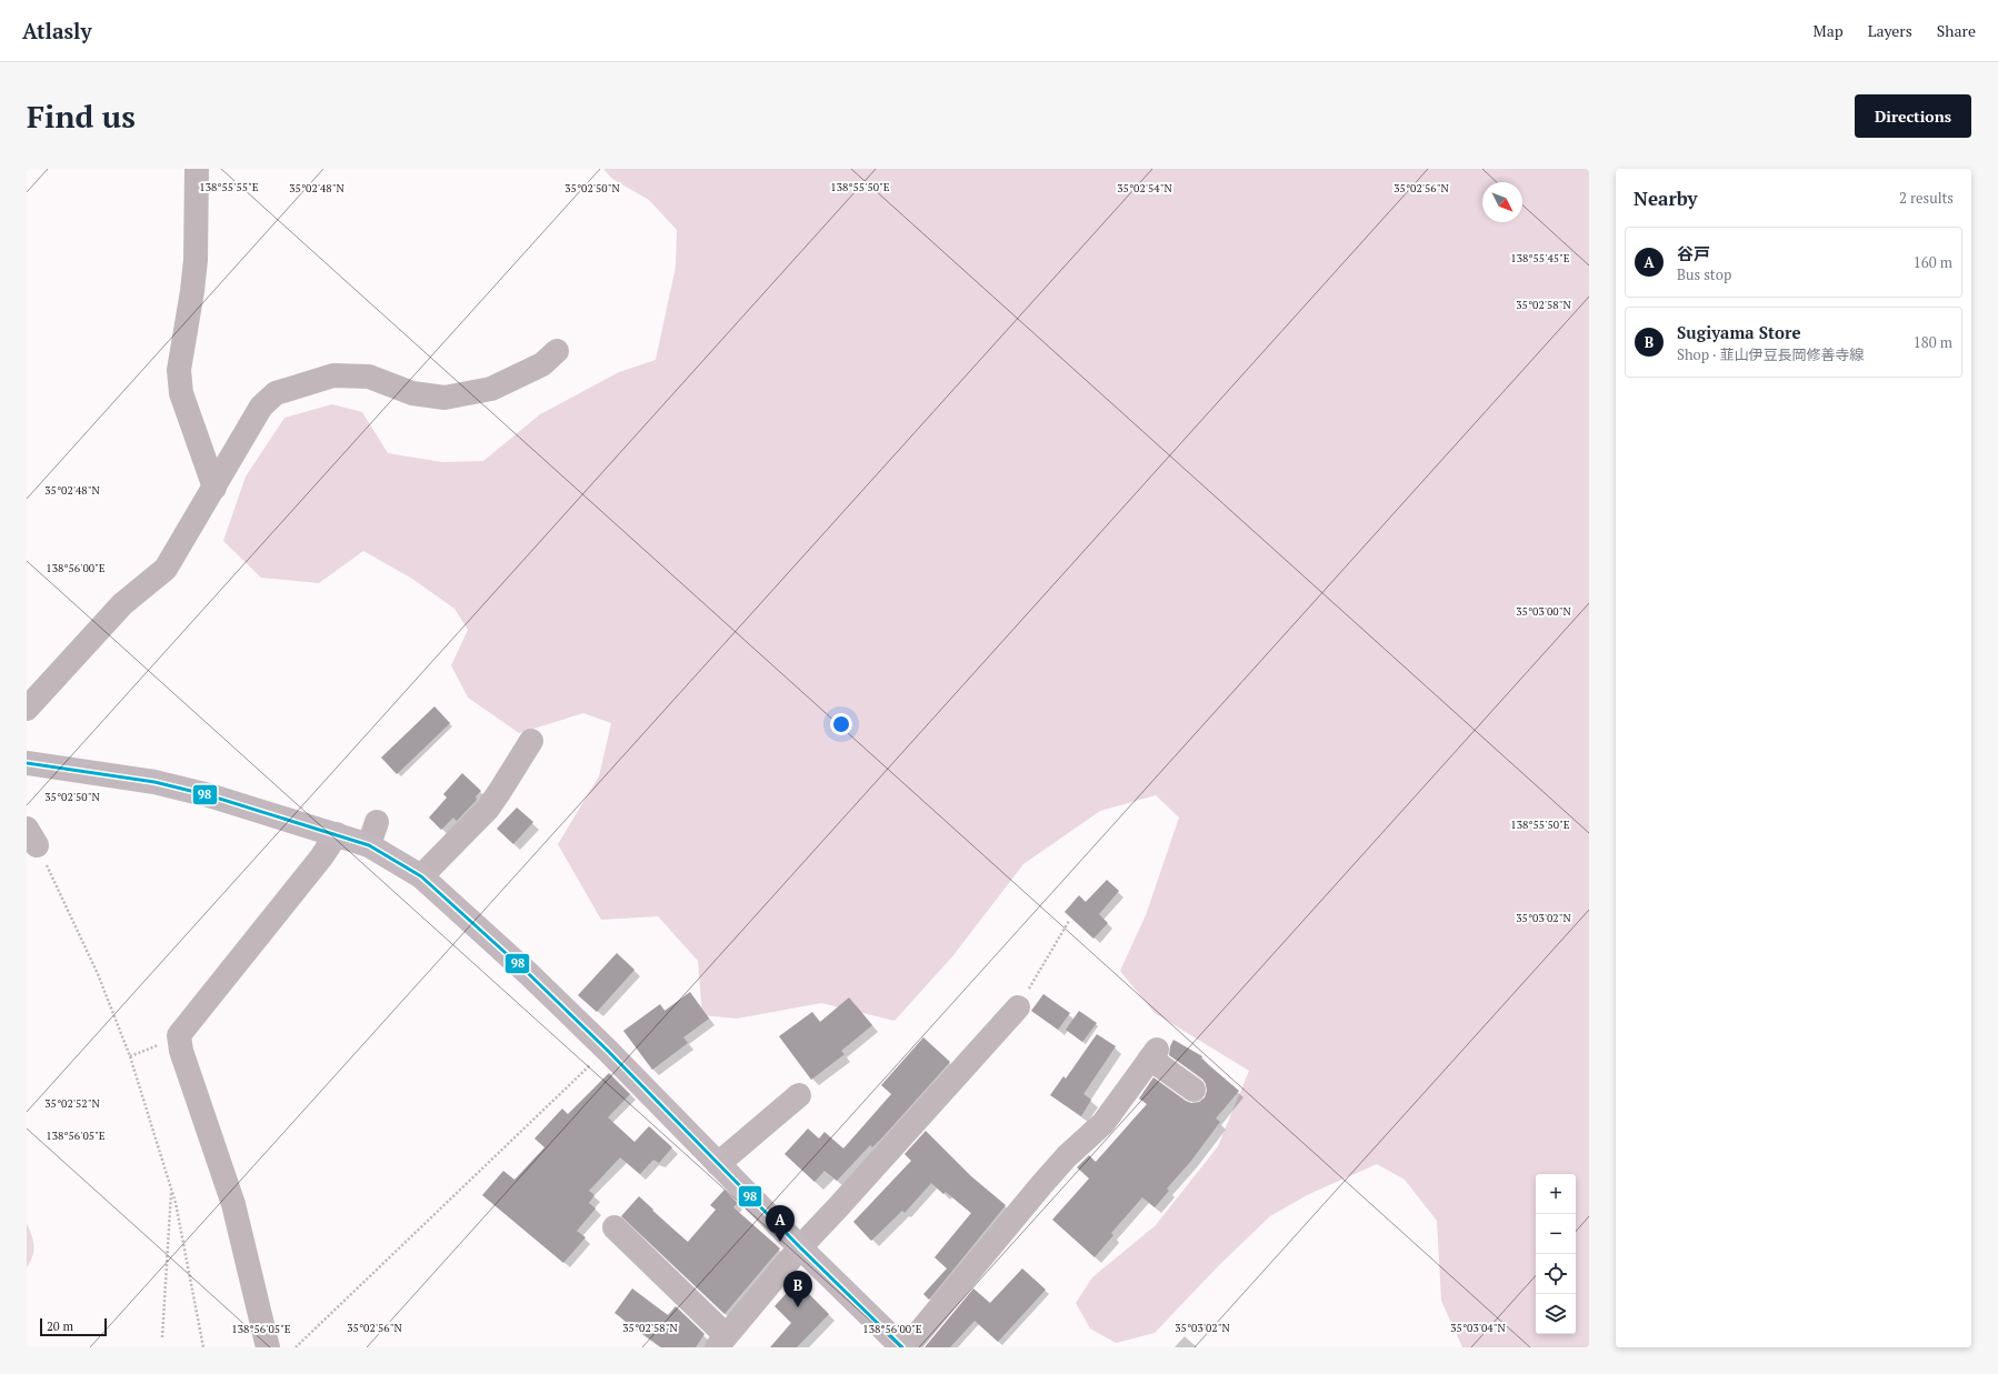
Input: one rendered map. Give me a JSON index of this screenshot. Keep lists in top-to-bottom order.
{
  "lines": ["transit line 98"],
  "scale_bar": "20 m",
  "north": "bottom right",
  "page": {
    "header": "Atlasly",
    "nav": ["Map", "Layers", "Share"],
    "buttons": "Directions",
    "title": "Find us",
    "heading": ["Nearby", "2 results"],
    "list": [
      {
        "mark": "A",
        "name": "谷戸",
        "note": "Bus stop",
        "value": "160 m"
      },
      {
        "mark": "B",
        "name": "Sugiyama Store",
        "note": "Shop · 韮山伊豆長岡修善寺線",
        "value": "180 m"
      }
    ],
    "map_buttons": ["+", "−"],
    "pins": ["A", "B"],
    "scale": "20 m"
  },
  "coordinates": [
    "138°55'55\"E",
    "138°55'50\"E",
    "35°02'50\"N",
    "35°02'54\"N",
    "35°02'56\"N",
    "35°02'48\"N",
    "138°55'45\"E",
    "35°02'58\"N",
    "138°56'00\"E",
    "35°03'00\"N",
    "35°03'02\"N",
    "35°02'52\"N",
    "138°56'05\"E",
    "35°03'04\"N"
  ]
}
